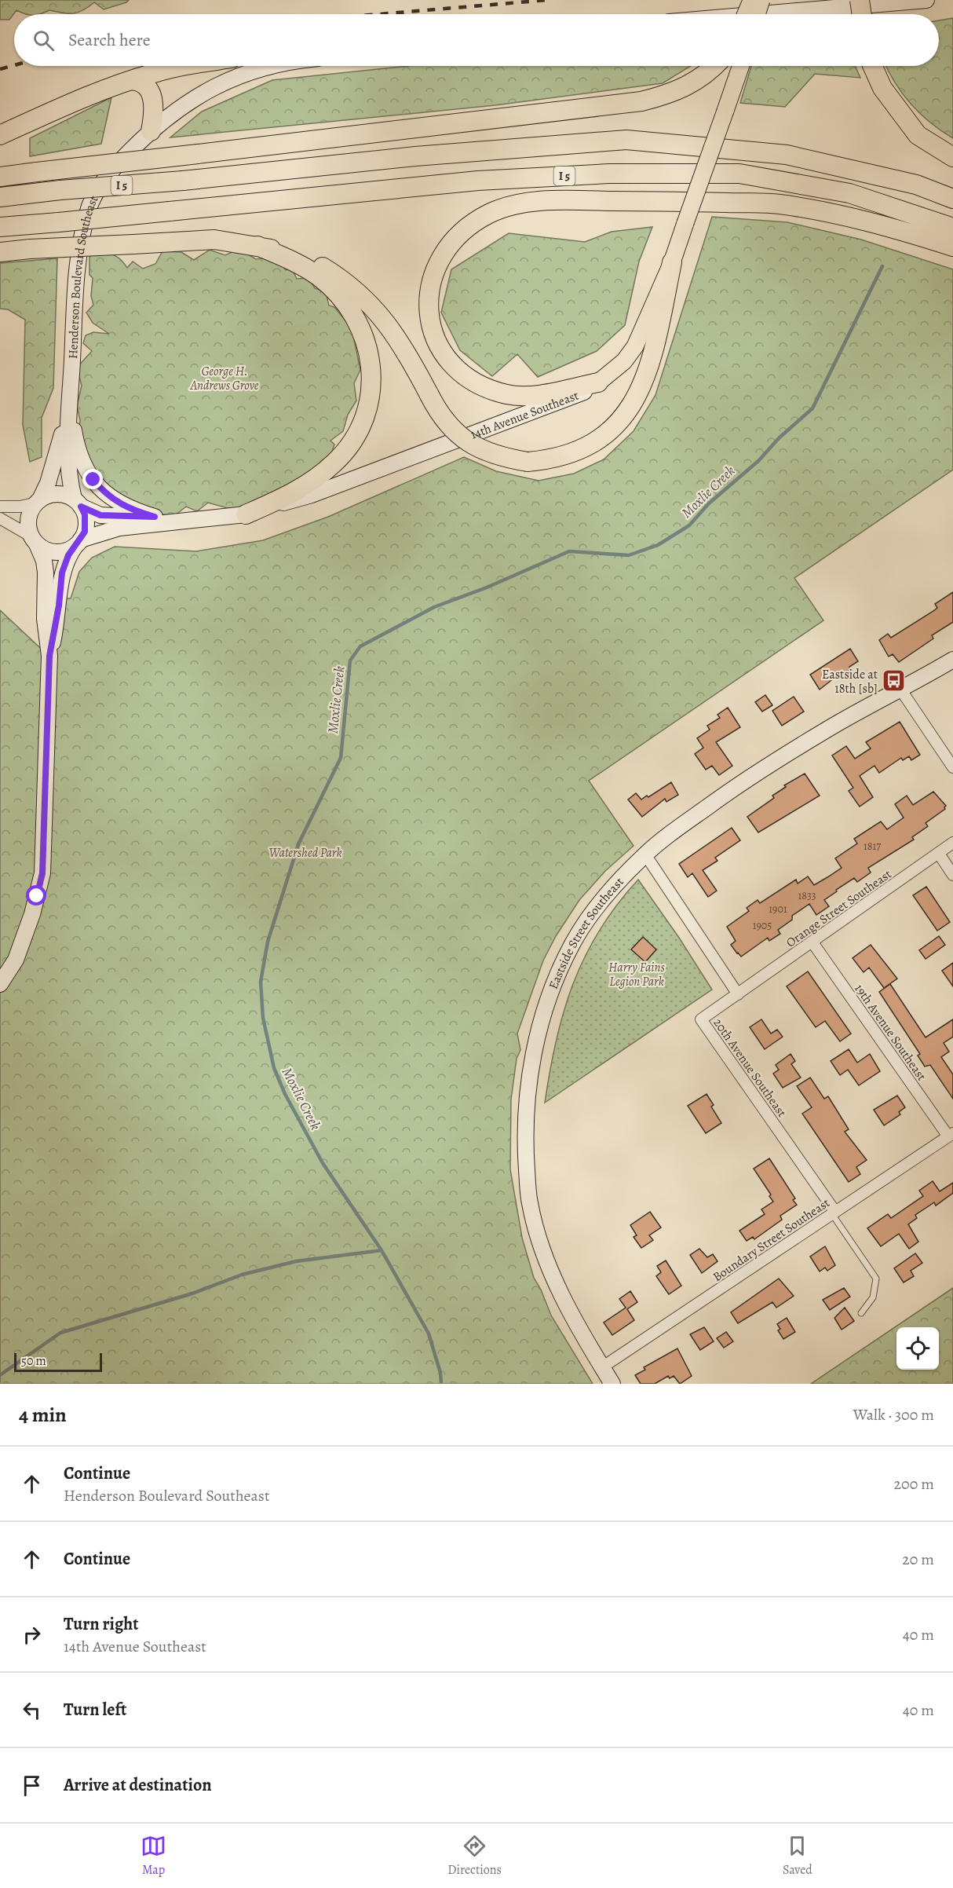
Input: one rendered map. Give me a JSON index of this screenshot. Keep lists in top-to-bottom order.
{
  "streets": {
    "highway": ["I 5"],
    "main road": ["Henderson Boulevard Southeast", "14th Avenue Southeast", "Eastside Street Southeast"],
    "street": [
      "Orange Street Southeast",
      "19th Avenue Southeast",
      "20th Avenue Southeast",
      "Boundary Street Southeast"
    ]
  },
  "crossings": [
    ["Henderson Boulevard Southeast", "14th Avenue Southeast"],
    ["Orange Street Southeast", "19th Avenue Southeast"],
    ["Orange Street Southeast", "20th Avenue Southeast"],
    ["Eastside Street Southeast", "Boundary Street Southeast"],
    ["19th Avenue Southeast", "Boundary Street Southeast"],
    ["20th Avenue Southeast", "Boundary Street Southeast"]
  ],
  "water": ["Moxlie Creek"],
  "parks": ["George H. Andrews Grove", "Watershed Park", "Harry Fains Legion Park"],
  "places": {
    "bus stop": ["Eastside at 18th [sb]"]
  },
  "house_numbers": [
    "1817",
    "1833",
    "1901",
    "1905"
  ],
  "scale_bar": "50 m",
  "page": {
    "search": "Search here",
    "scale": "50 m",
    "heading": ["4 min", "Walk · 300 m"],
    "list": [
      ["Continue", "Henderson Boulevard Southeast", "200 m"],
      ["Continue", "20 m"],
      ["Turn right", "14th Avenue Southeast", "40 m"],
      ["Turn left", "40 m"],
      "Arrive at destination"
    ],
    "nav": ["Map", "Directions", "Saved"]
  }
}
